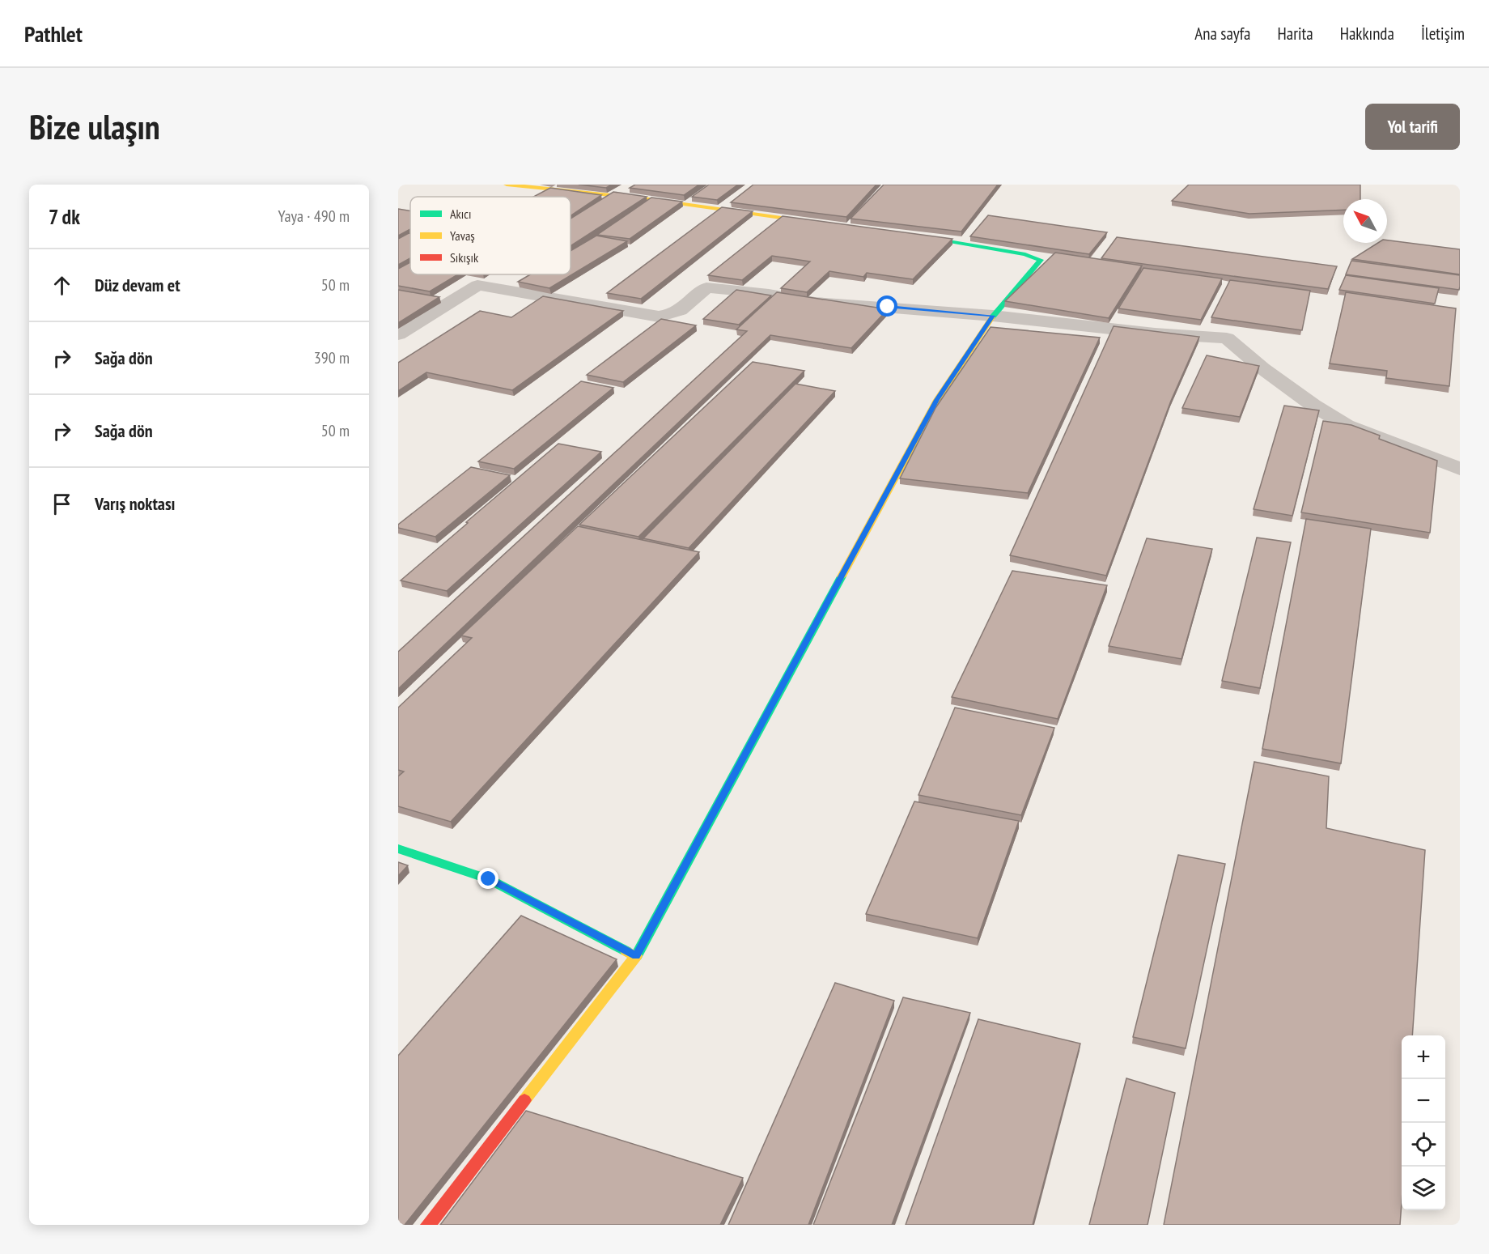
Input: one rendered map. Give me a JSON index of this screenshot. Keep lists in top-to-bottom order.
{
  "legend": ["Akıcı", "Yavaş", "Sıkışık"],
  "north": "top left",
  "page": {
    "header": "Pathlet",
    "nav": [
      "Ana sayfa",
      "Harita",
      "Hakkında",
      "İletişim"
    ],
    "buttons": "Yol tarifi",
    "title": "Bize ulaşın",
    "heading": ["7 dk", "Yaya · 490 m"],
    "list": [
      ["Düz devam et", "50 m"],
      ["Sağa dön", "390 m"],
      ["Sağa dön", "50 m"],
      "Varış noktası"
    ],
    "map_buttons": ["+", "−"]
  }
}
